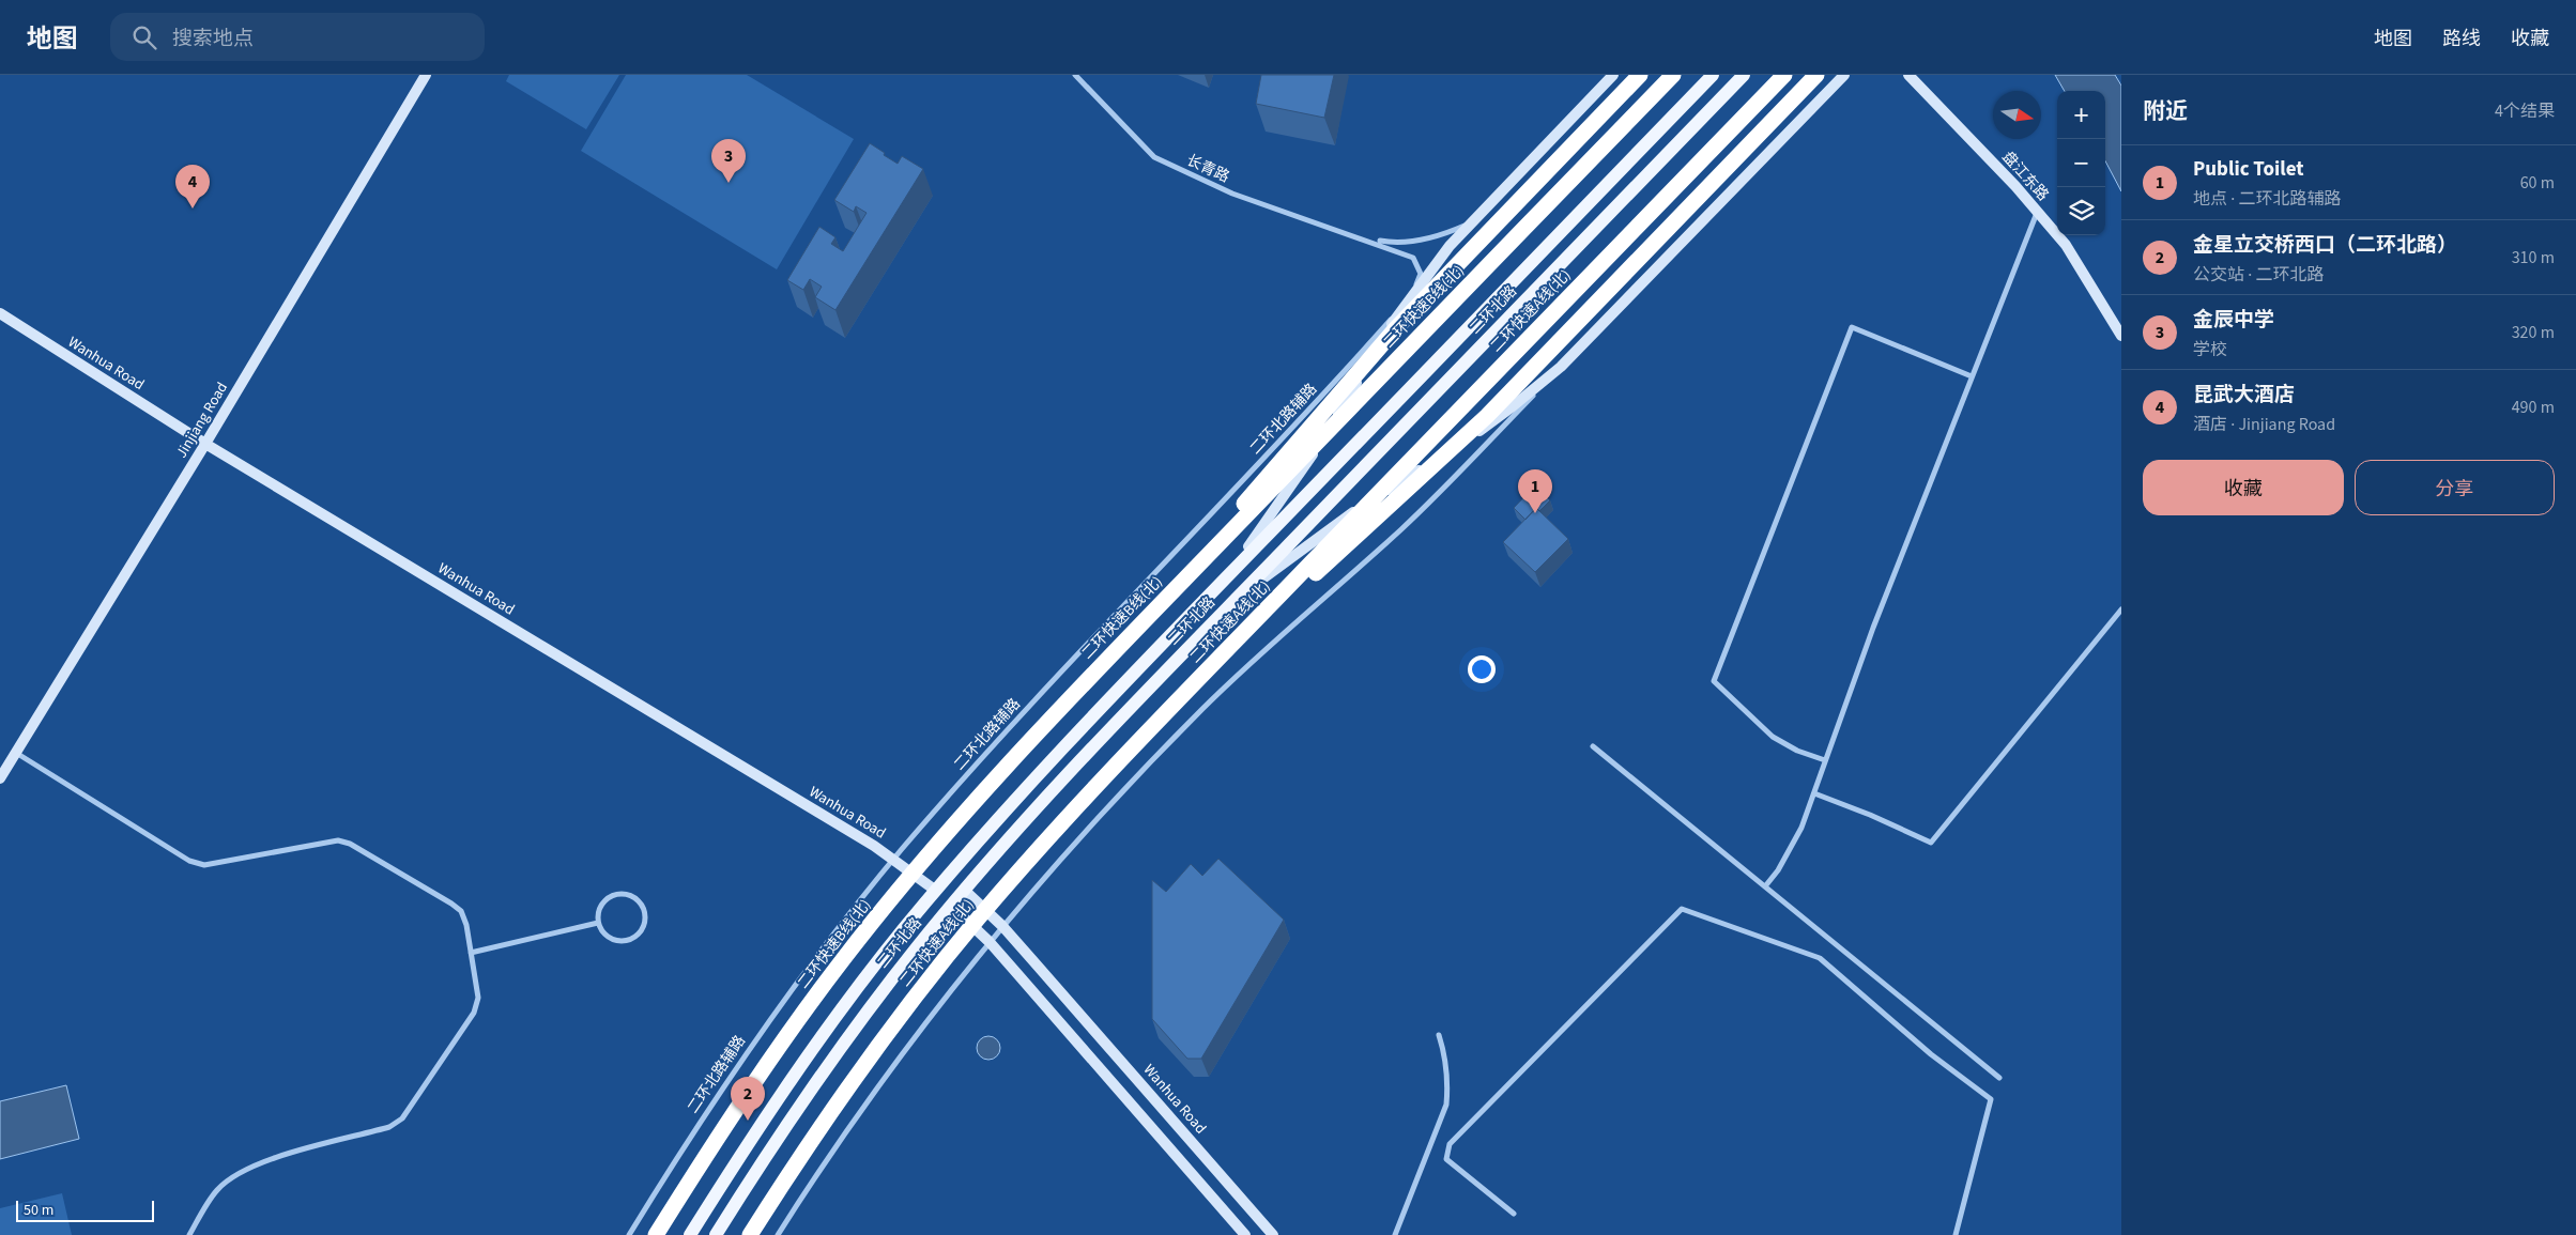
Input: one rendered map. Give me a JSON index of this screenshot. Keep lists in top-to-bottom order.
{
  "streets": {
    "highway": ["二环快速B线(北)", "二环快速A线(北)"],
    "main road": ["二环北路"],
    "street": [
      "长青路",
      "盘江东路",
      "Wanhua Road",
      "二环北路辅路",
      "Jinjiang Road"
    ]
  },
  "crossings": [
    ["二环北路", "Wanhua Road"],
    ["Wanhua Road", "二环北路辅路"],
    ["Wanhua Road", "Jinjiang Road"]
  ],
  "scale_bar": "50 m",
  "north": "right",
  "page": {
    "header": "地图",
    "search": "搜索地点",
    "nav": ["地图", "路线", "收藏"],
    "heading": ["附近", "4个结果"],
    "map_buttons": ["+", "−"],
    "pins": [
      "3",
      "4",
      "1",
      "2"
    ],
    "list": [
      {
        "mark": "1",
        "name": "Public Toilet",
        "note": "地点 · 二环北路辅路",
        "value": "60 m"
      },
      {
        "mark": "2",
        "name": "金星立交桥西口（二环北路）",
        "note": "公交站 · 二环北路",
        "value": "310 m"
      },
      {
        "mark": "3",
        "name": "金辰中学",
        "note": "学校",
        "value": "320 m"
      },
      {
        "mark": "4",
        "name": "昆武大酒店",
        "note": "酒店 · Jinjiang Road",
        "value": "490 m"
      }
    ],
    "buttons": ["收藏", "分享"],
    "scale": "50 m"
  }
}
